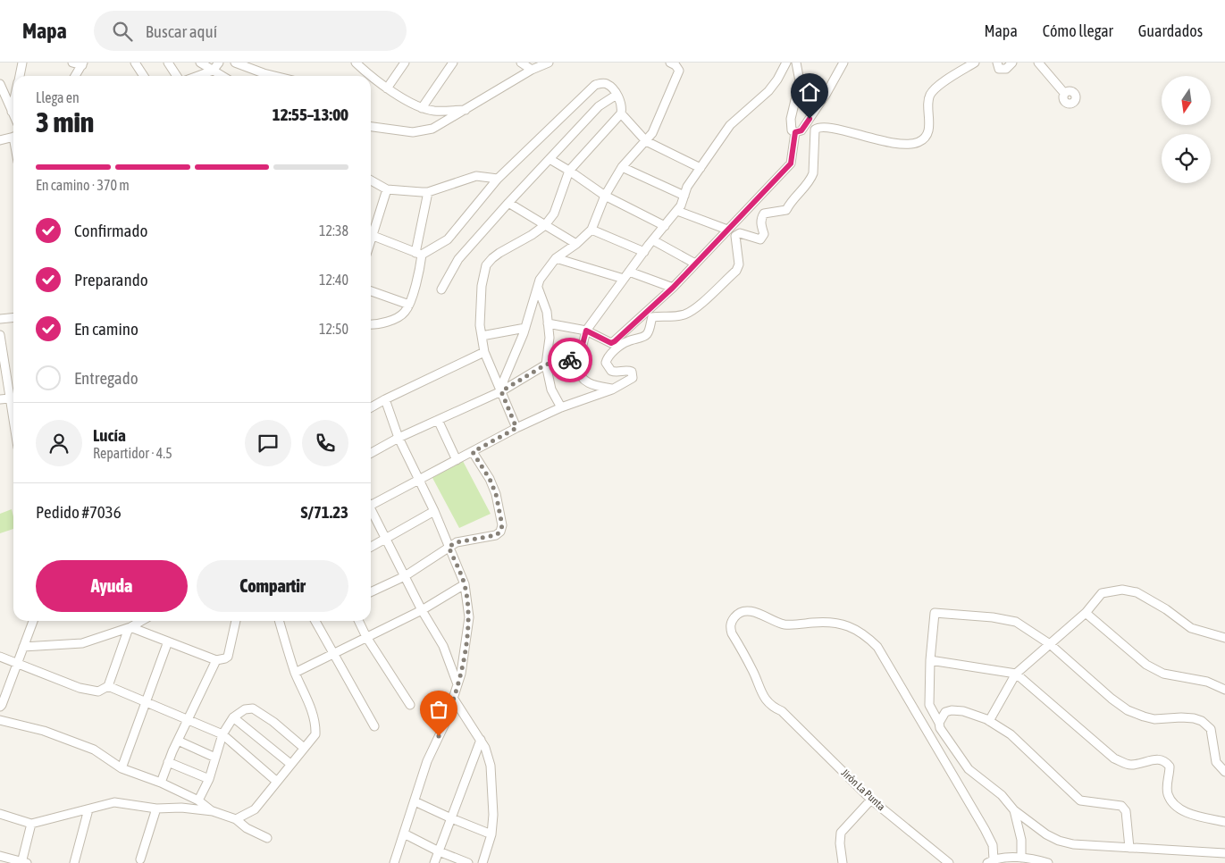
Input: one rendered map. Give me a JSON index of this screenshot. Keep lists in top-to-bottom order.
{
  "streets": {
    "street": ["Jirón La Punta"]
  },
  "north": "bottom",
  "page": {
    "header": "Mapa",
    "search": "Buscar aquí",
    "nav": ["Mapa", "Cómo llegar", "Guardados"],
    "heading": ["3 min", "Llega en", "12:55–13:00"],
    "panel": [
      "Lucía",
      "Repartidor · 4.5",
      "Pedido #7036",
      "S/71.23"
    ],
    "bar": "En camino · 370 m",
    "list": [
      ["Confirmado", "12:38"],
      ["Preparando", "12:40"],
      ["En camino", "12:50"],
      "Entregado"
    ],
    "buttons": ["Ayuda", "Compartir"]
  }
}
